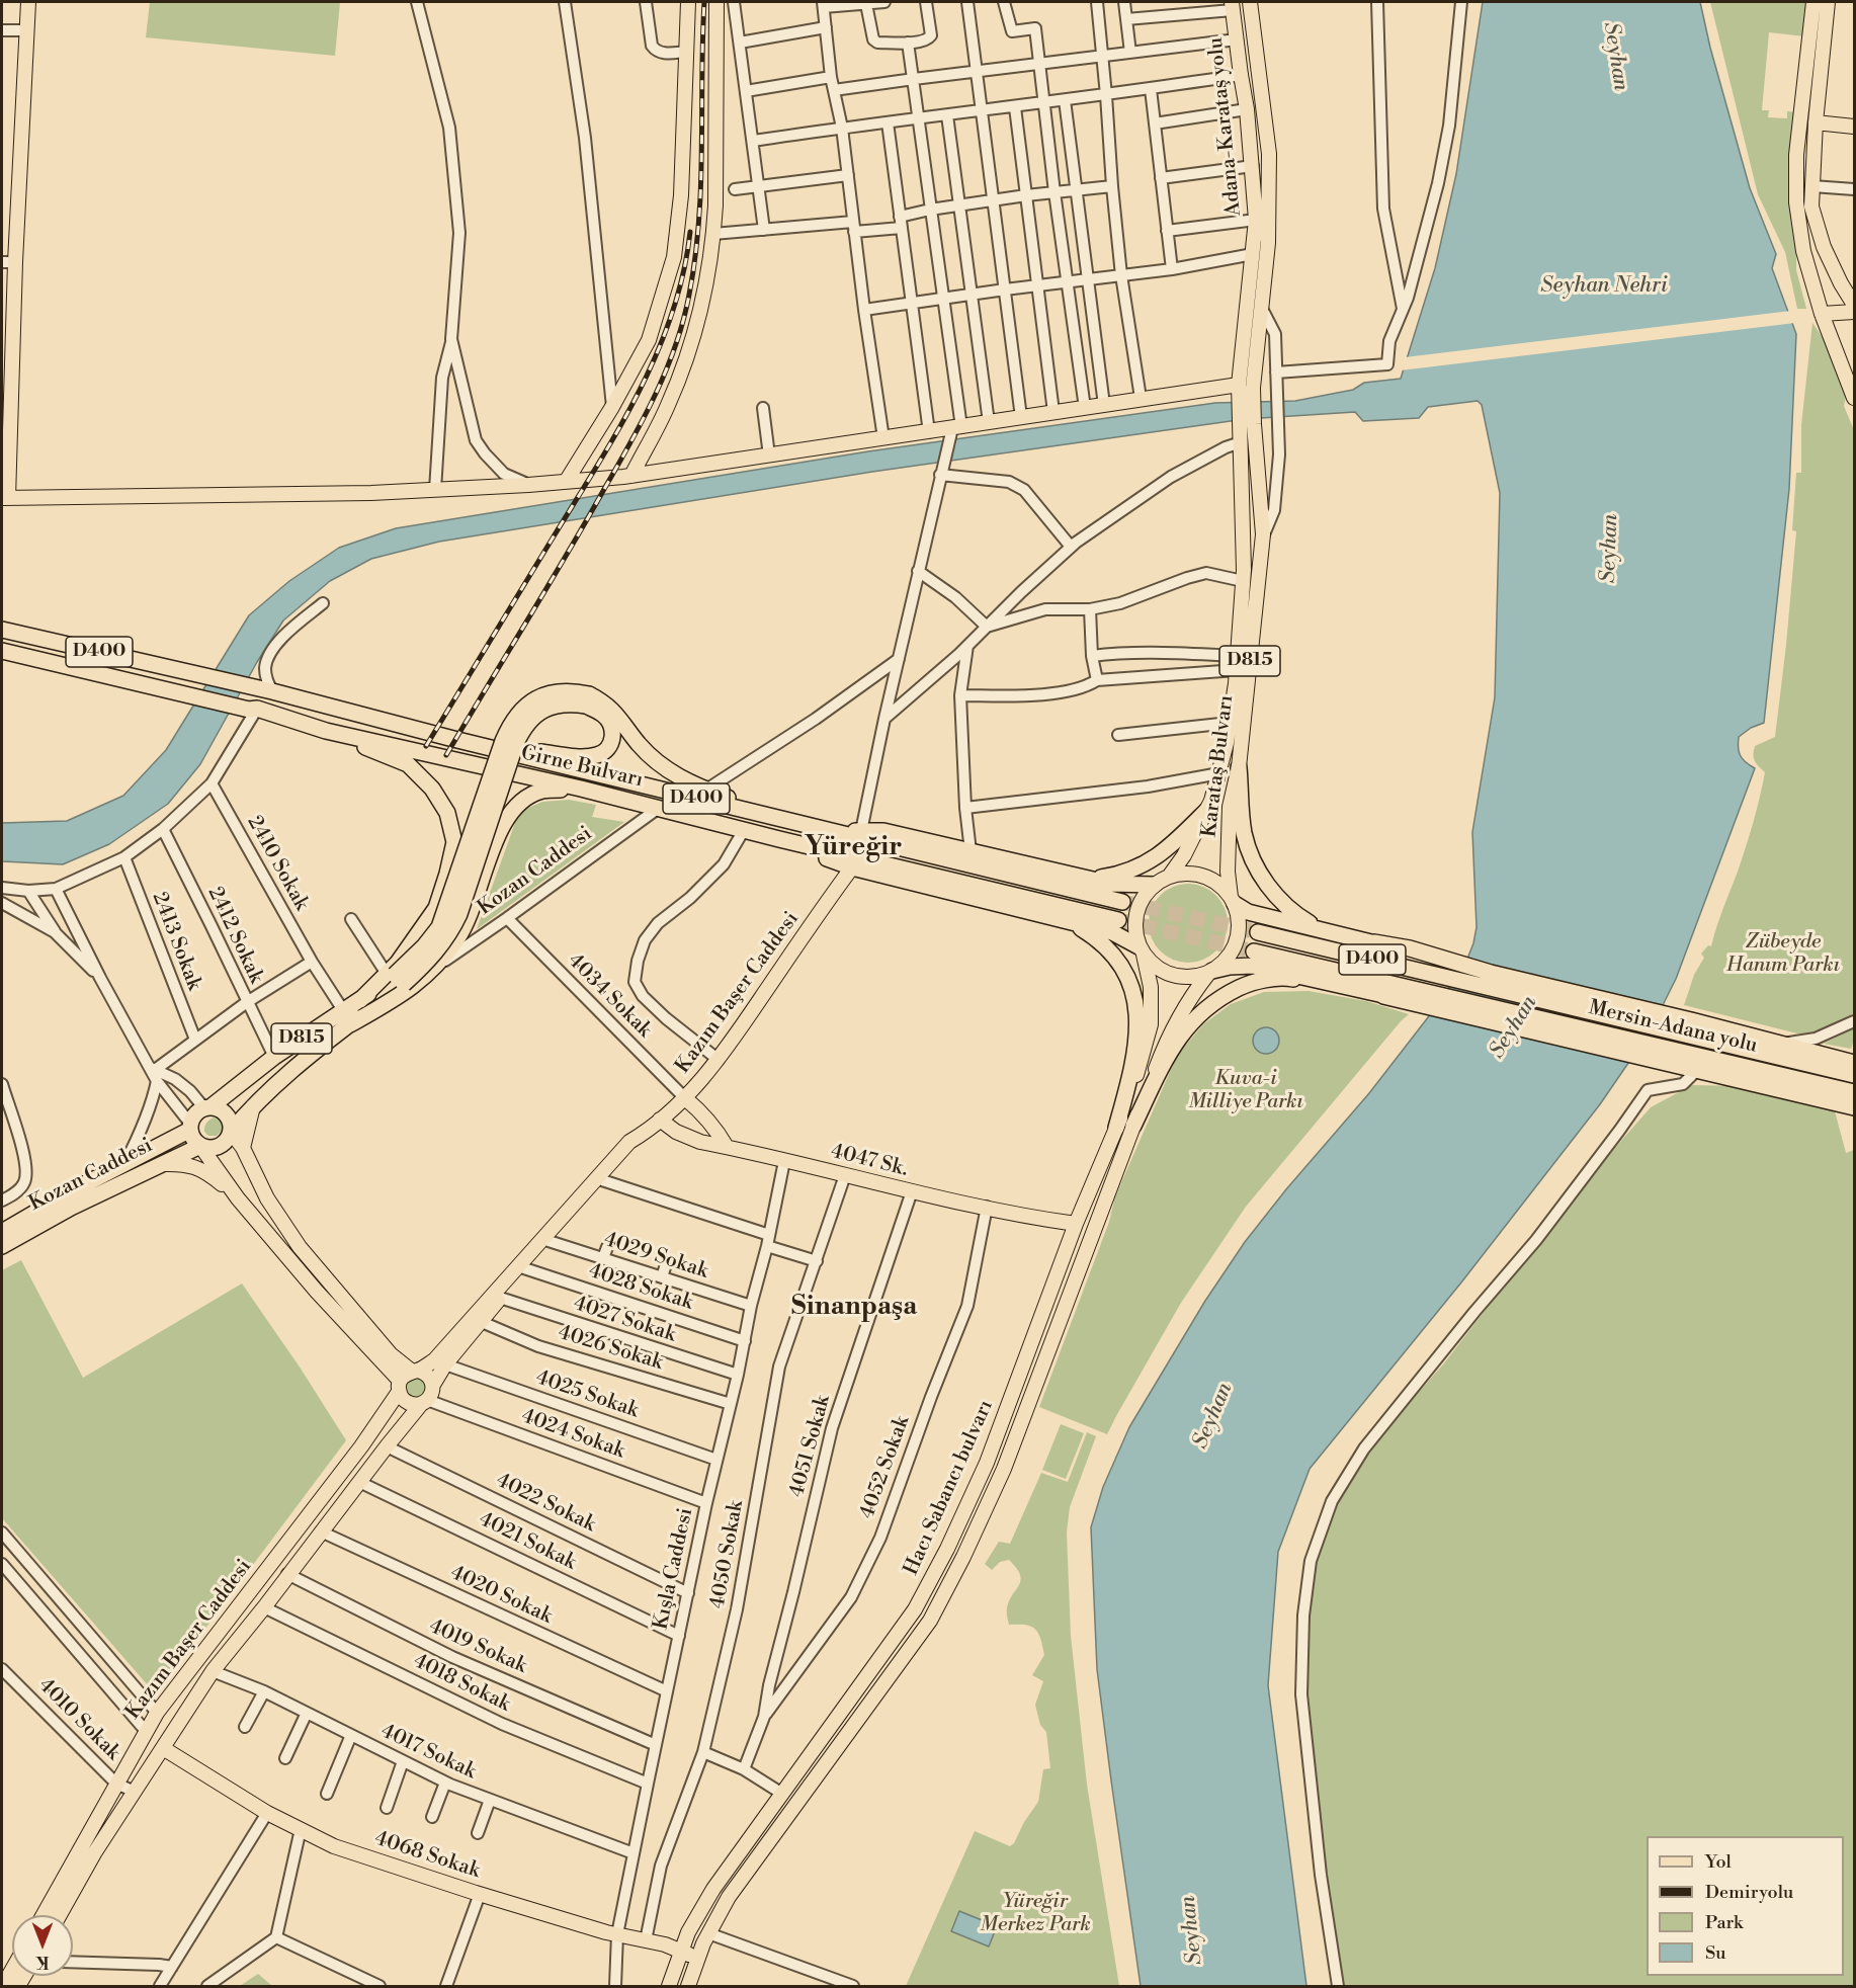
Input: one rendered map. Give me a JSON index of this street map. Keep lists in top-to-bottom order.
{
  "streets": {
    "highway": [
      "D400",
      "D815",
      "Girne Bulvarı",
      "Kozan Caddesi",
      "Mersin-Adana yolu"
    ],
    "main road": [
      "Adana-Karataş yolu",
      "Karataş Bulvarı",
      "Kazım Başer Caddesi",
      "4047 Sk.",
      "Hacı Sabancı bulvarı",
      "4068 Sokak"
    ],
    "street": [
      "2410 Sokak",
      "2412 Sokak",
      "2413 Sokak",
      "4034 Sokak",
      "4029 Sokak",
      "4028 Sokak",
      "4027 Sokak",
      "4026 Sokak",
      "4025 Sokak",
      "4024 Sokak",
      "4051 Sokak",
      "4052 Sokak",
      "4022 Sokak",
      "4021 Sokak",
      "4050 Sokak",
      "Kışla Caddesi",
      "4020 Sokak",
      "4019 Sokak",
      "4018 Sokak",
      "4010 Sokak",
      "4017 Sokak"
    ]
  },
  "crossings": [
    ["Adana-Karataş yolu", "Karataş Bulvarı"],
    ["D400", "Girne Bulvarı"],
    ["D400", "Mersin-Adana yolu"],
    ["D815", "2410 Sokak"],
    ["D815", "Kozan Caddesi"],
    ["D815", "2412 Sokak"],
    ["Karataş Bulvarı", "Hacı Sabancı bulvarı"],
    ["Girne Bulvarı", "Kozan Caddesi"],
    ["Kozan Caddesi", "4034 Sokak"],
    ["Kazım Başer Caddesi", "4034 Sokak"],
    ["Kazım Başer Caddesi", "4047 Sk."],
    ["Kazım Başer Caddesi", "4029 Sokak"],
    ["Kazım Başer Caddesi", "4028 Sokak"],
    ["Kazım Başer Caddesi", "4027 Sokak"],
    ["Kazım Başer Caddesi", "4026 Sokak"],
    ["Kazım Başer Caddesi", "4025 Sokak"],
    ["Kazım Başer Caddesi", "4024 Sokak"],
    ["Kazım Başer Caddesi", "4022 Sokak"],
    ["Kazım Başer Caddesi", "4021 Sokak"],
    ["Kazım Başer Caddesi", "4020 Sokak"],
    ["Kazım Başer Caddesi", "4019 Sokak"],
    ["Kazım Başer Caddesi", "4018 Sokak"],
    ["Kazım Başer Caddesi", "4010 Sokak"],
    ["Kazım Başer Caddesi", "4017 Sokak"],
    ["Kazım Başer Caddesi", "4068 Sokak"],
    ["4047 Sk.", "4051 Sokak"],
    ["4047 Sk.", "4052 Sokak"],
    ["4047 Sk.", "Hacı Sabancı bulvarı"],
    ["4047 Sk.", "4050 Sokak"],
    ["4047 Sk.", "Kışla Caddesi"],
    ["4029 Sokak", "Kışla Caddesi"],
    ["4028 Sokak", "Kışla Caddesi"],
    ["4027 Sokak", "Kışla Caddesi"],
    ["4026 Sokak", "Kışla Caddesi"],
    ["4025 Sokak", "Kışla Caddesi"],
    ["4024 Sokak", "Kışla Caddesi"],
    ["4051 Sokak", "4052 Sokak"],
    ["Hacı Sabancı bulvarı", "4068 Sokak"],
    ["4022 Sokak", "Kışla Caddesi"],
    ["4021 Sokak", "Kışla Caddesi"],
    ["4050 Sokak", "4068 Sokak"],
    ["Kışla Caddesi", "4020 Sokak"],
    ["Kışla Caddesi", "4019 Sokak"],
    ["Kışla Caddesi", "4018 Sokak"],
    ["Kışla Caddesi", "4017 Sokak"],
    ["Kışla Caddesi", "4068 Sokak"]
  ],
  "districts": ["Yüreğir", "Sinanpaşa"],
  "water": ["Seyhan", "Seyhan Nehri"],
  "parks": ["Zübeyde Hanım Parkı", "Kuva-i Milliye Parkı", "Yüreğir Merkez Park"],
  "legend": [
    "Yol",
    "Demiryolu",
    "Park",
    "Su"
  ],
  "north": "bottom"
}
